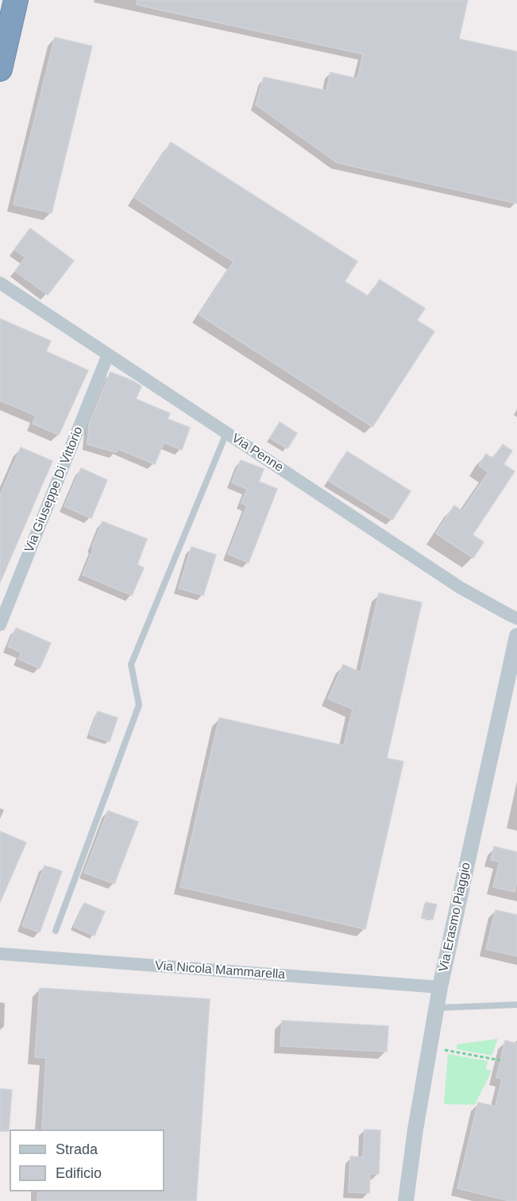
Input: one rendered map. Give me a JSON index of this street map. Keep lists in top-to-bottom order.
{
  "streets": {
    "street": [
      "Via Penne",
      "Via Giuseppe Di Vittorio",
      "Via Erasmo Piaggio",
      "Via Nicola Mammarella"
    ]
  },
  "crossings": [
    ["Via Penne", "Via Giuseppe Di Vittorio"],
    ["Via Erasmo Piaggio", "Via Nicola Mammarella"]
  ],
  "legend": ["Strada", "Edificio"]
}
